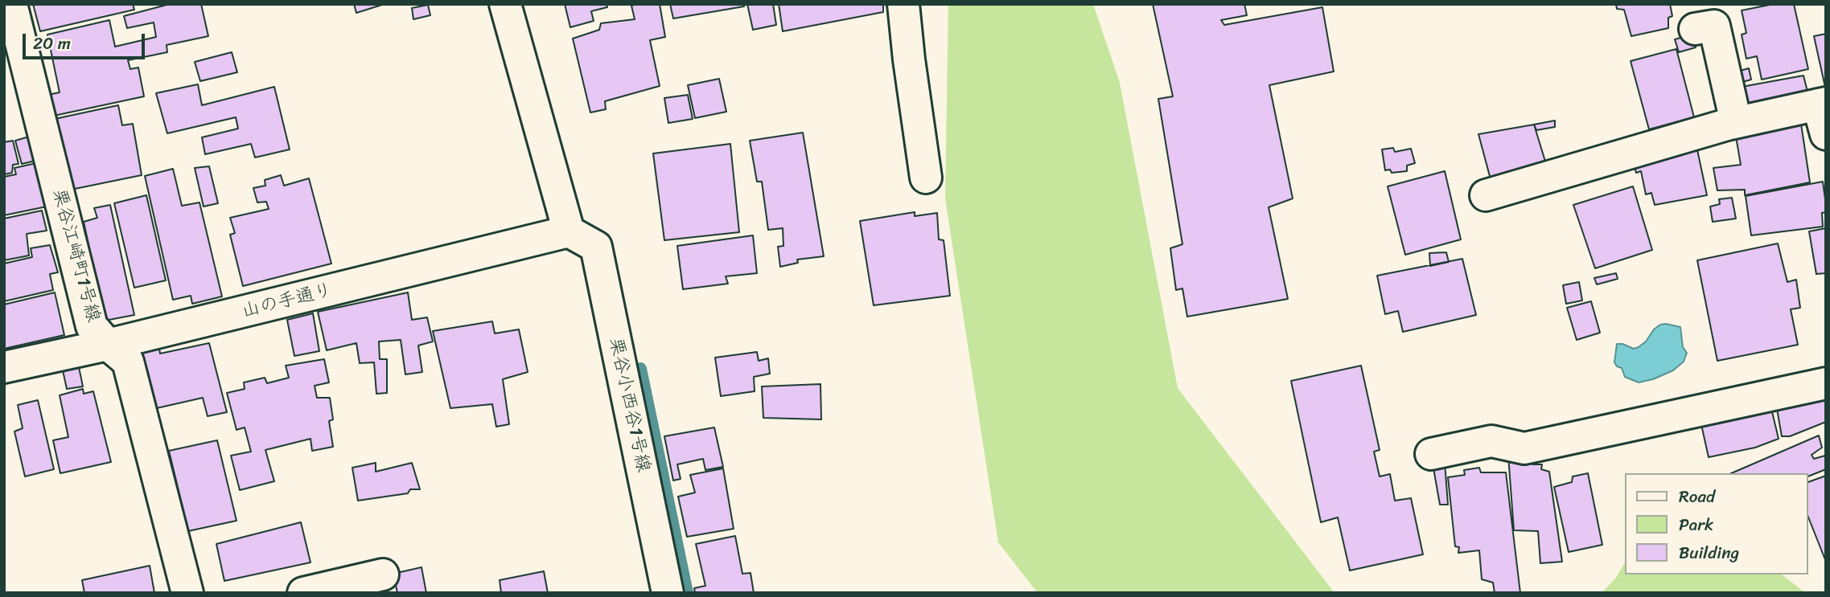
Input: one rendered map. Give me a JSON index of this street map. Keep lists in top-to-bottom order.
{
  "streets": {
    "street": ["栗谷江崎町1号線", "山の手通り", "栗谷小西谷1号線"]
  },
  "crossings": [
    ["栗谷江崎町1号線", "山の手通り"],
    ["山の手通り", "栗谷小西谷1号線"]
  ],
  "legend": ["Road", "Park", "Building"],
  "scale_bar": "20 m"
}
